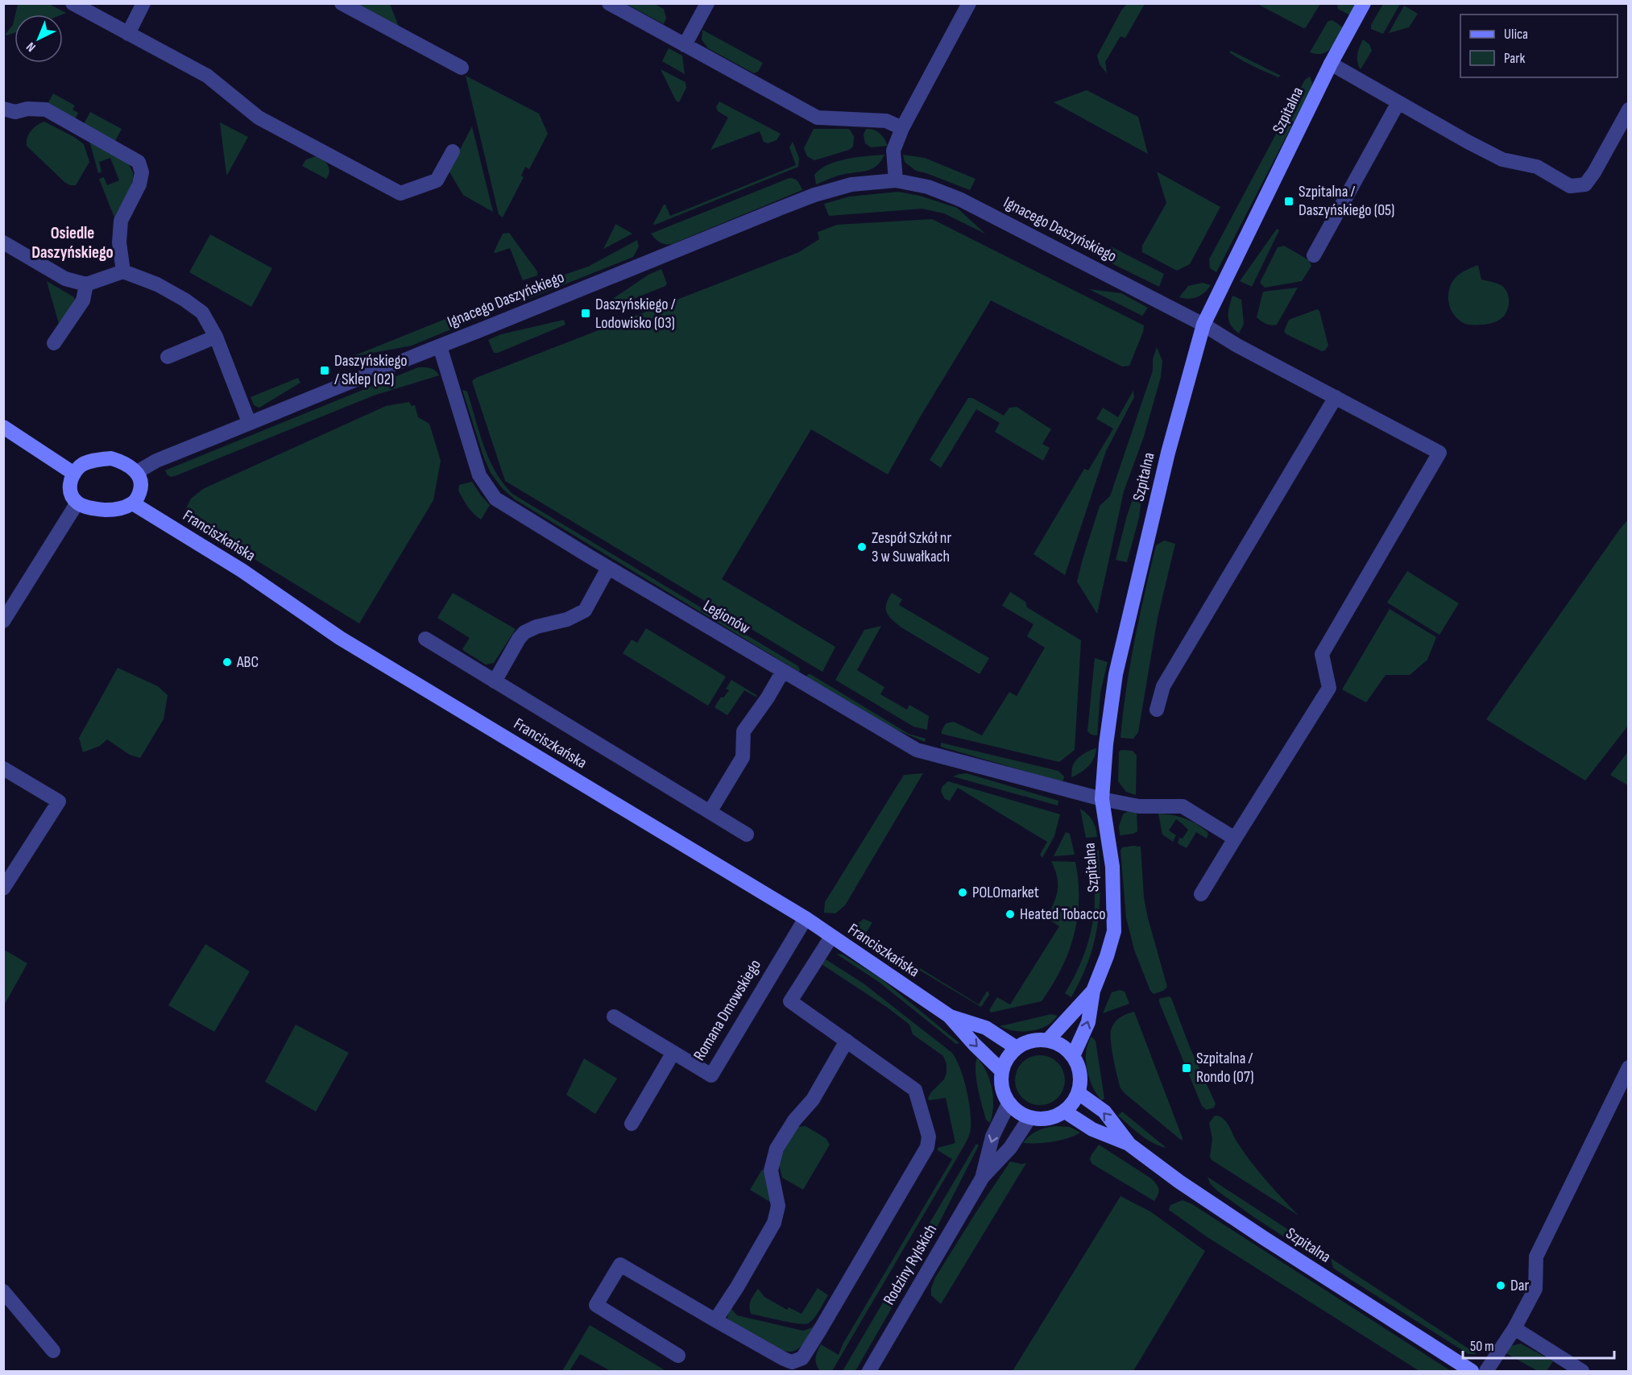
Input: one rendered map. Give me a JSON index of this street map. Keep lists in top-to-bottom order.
{
  "streets": {
    "street": [
      "Szpitalna",
      "Ignacego Daszyńskiego",
      "Franciszkańska",
      "Legionów",
      "Romana Dmowskiego",
      "Rodziny Rylskich"
    ]
  },
  "crossings": [
    ["Szpitalna", "Ignacego Daszyńskiego"],
    ["Szpitalna", "Franciszkańska"],
    ["Szpitalna", "Legionów"],
    ["Szpitalna", "Rodziny Rylskich"],
    ["Ignacego Daszyńskiego", "Franciszkańska"],
    ["Ignacego Daszyńskiego", "Legionów"],
    ["Franciszkańska", "Romana Dmowskiego"],
    ["Franciszkańska", "Rodziny Rylskich"]
  ],
  "districts": ["Osiedle Daszyńskiego"],
  "places": {
    "transit": [
      "Szpitalna / Daszyńskiego (05)",
      "Daszyńskiego / Lodowisko (03)",
      "Daszyńskiego / Sklep (02)",
      "Szpitalna / Rondo (07)"
    ],
    "other": [
      "Zespół Szkół nr 3 w Suwałkach",
      "ABC",
      "POLOmarket",
      "Heated Tobacco",
      "Dar"
    ]
  },
  "legend": ["Ulica", "Park"],
  "scale_bar": "50 m",
  "north": "bottom left"
}
